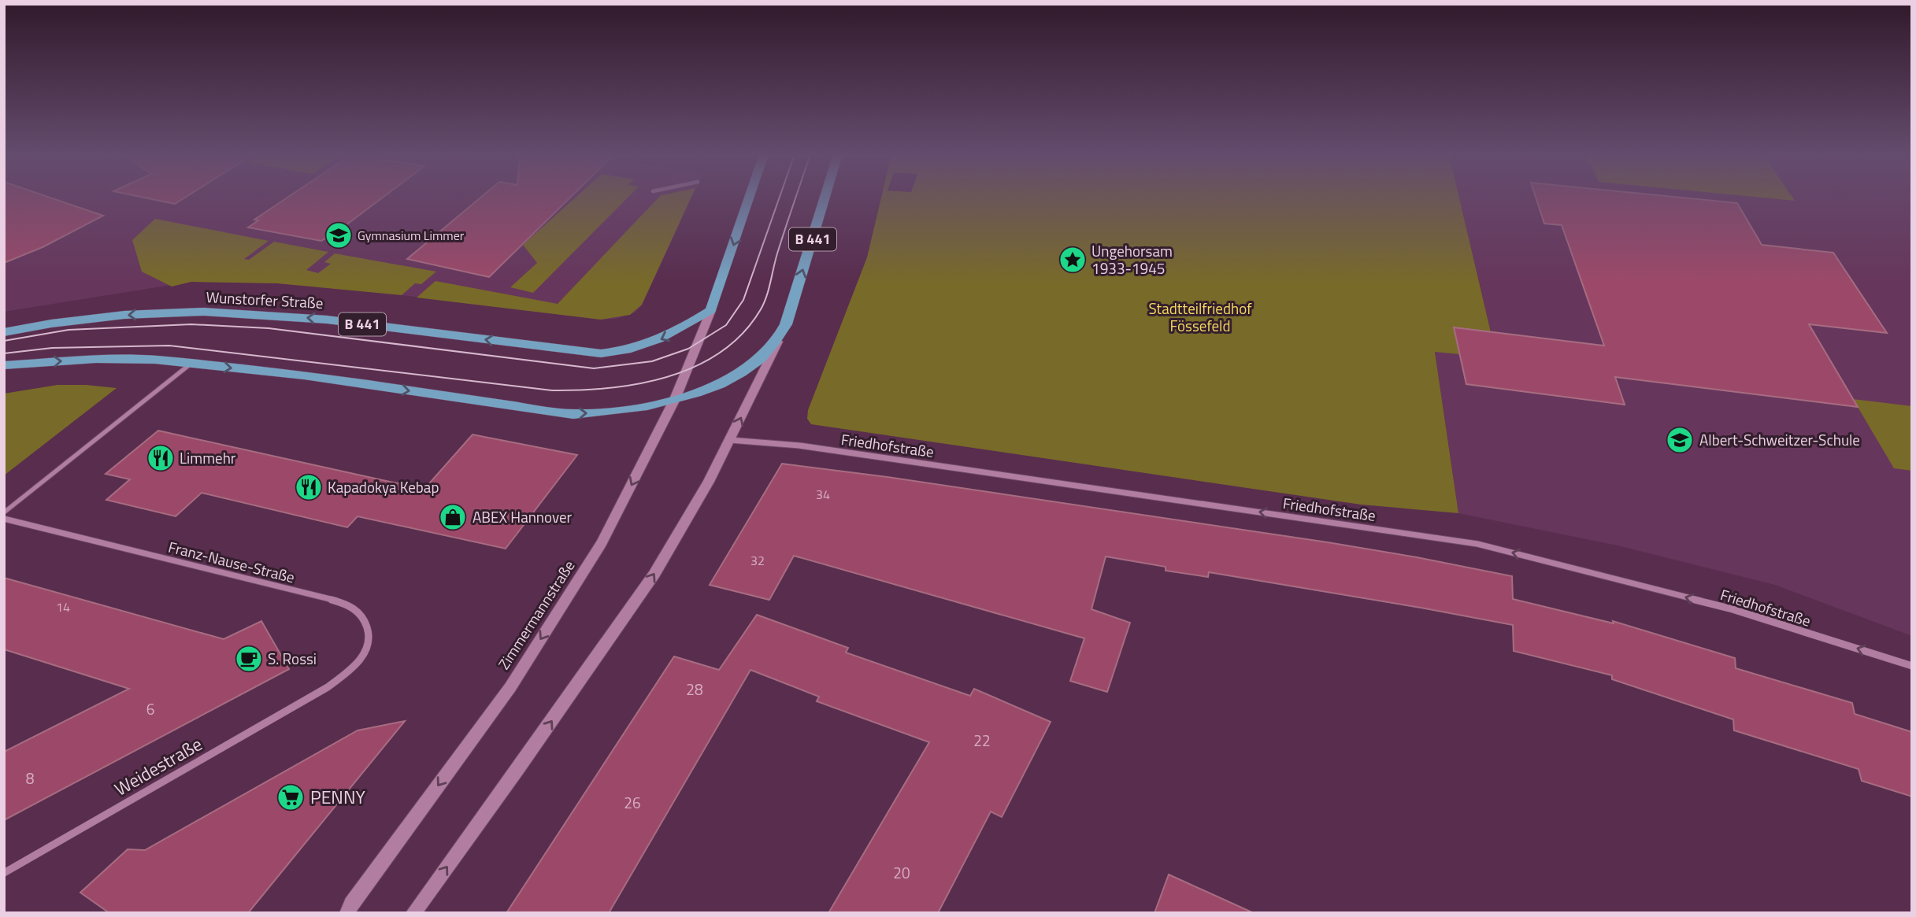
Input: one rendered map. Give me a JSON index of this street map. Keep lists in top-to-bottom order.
{
  "streets": {
    "main road": ["B 441", "Wunstorfer Straße", "Zimmermannstraße"],
    "street": ["Friedhofstraße", "Franz-Nause-Straße", "Weidestraße"]
  },
  "crossings": [
    ["B 441", "Zimmermannstraße"],
    ["Wunstorfer Straße", "Zimmermannstraße"],
    ["Franz-Nause-Straße", "Weidestraße"]
  ],
  "one_way": ["Friedhofstraße"],
  "parks": ["Stadtteilfriedhof Fössefeld"],
  "places": {
    "school or university": ["Gymnasium Limmer", "Albert-Schweitzer-Schule"],
    "place": ["Ungehorsam 1933-1945"],
    "restaurant": ["Limmehr", "Kapadokya Kebap"],
    "shop": ["ABEX Hannover"],
    "cafe": ["S. Rossi"],
    "supermarket": ["PENNY"]
  },
  "house_numbers": [
    "34",
    "32",
    "14",
    "28",
    "6",
    "22",
    "8",
    "26",
    "20"
  ]
}
